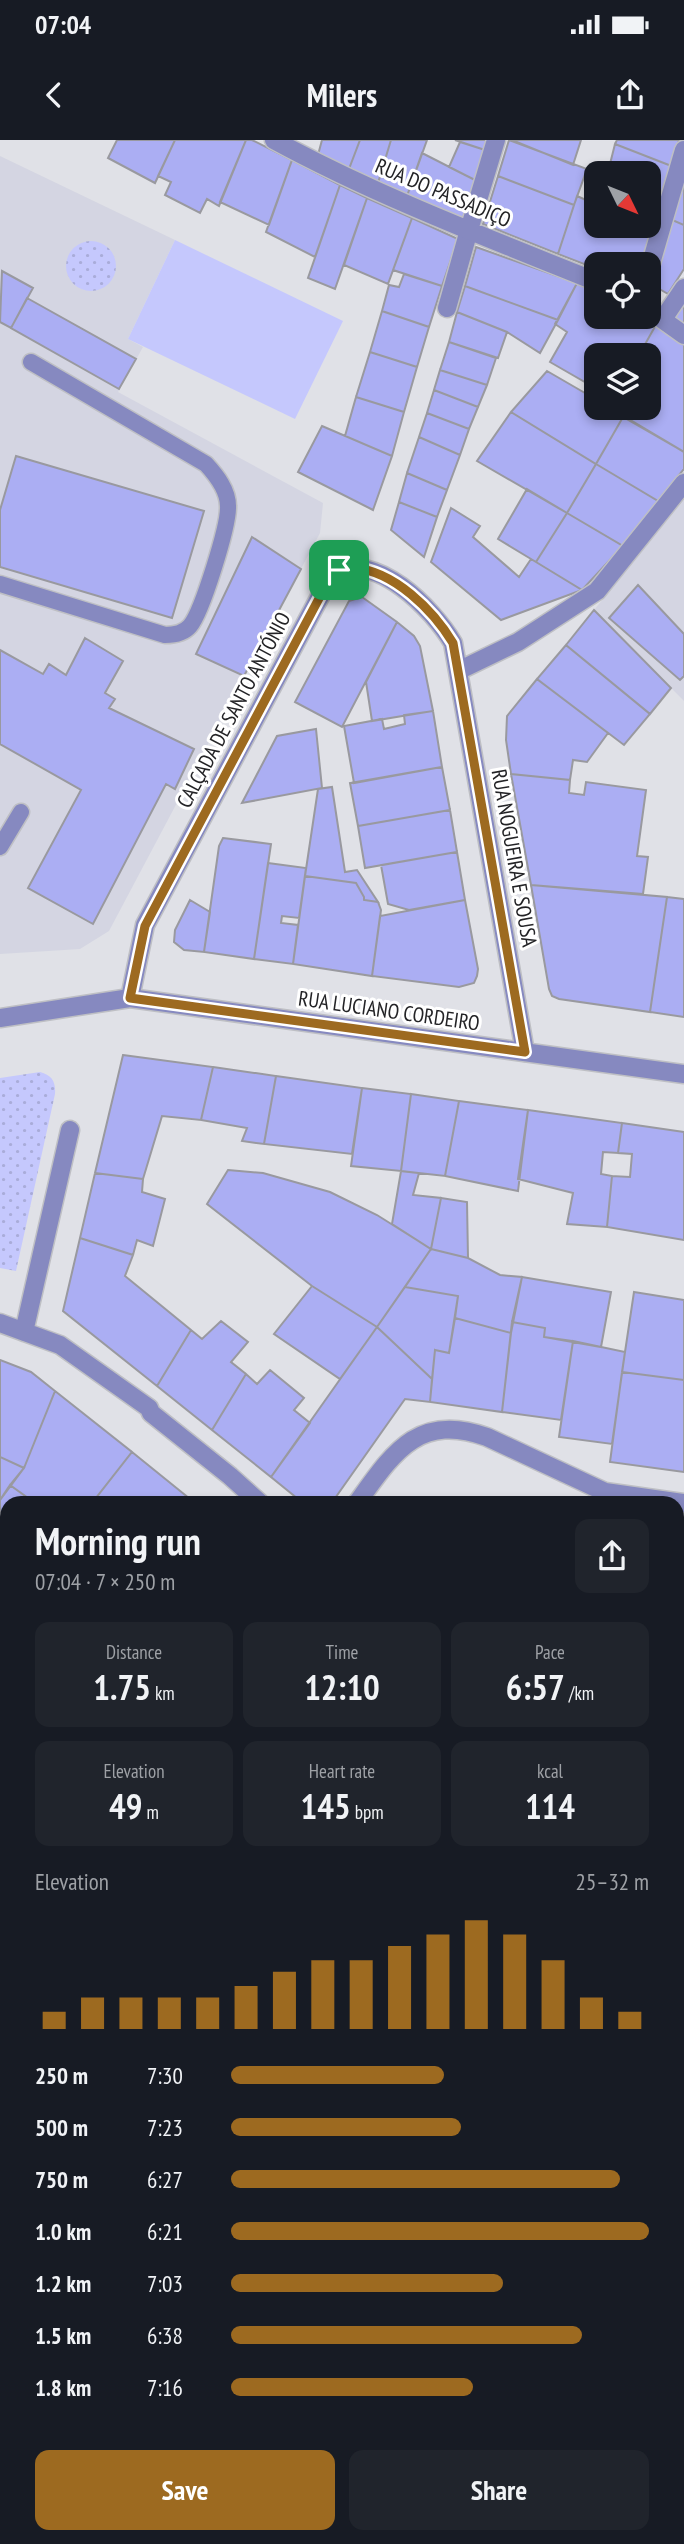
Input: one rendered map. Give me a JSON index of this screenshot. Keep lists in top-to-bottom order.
{
  "streets": {
    "street": [
      "RUA DO PASSADIÇO",
      "CALÇADA DE SANTO ANTÓNIO",
      "RUA NOGUEIRA E SOUSA",
      "RUA LUCIANO CORDEIRO"
    ]
  },
  "crossings": [
    ["CALÇADA DE SANTO ANTÓNIO", "RUA NOGUEIRA E SOUSA"],
    ["CALÇADA DE SANTO ANTÓNIO", "RUA LUCIANO CORDEIRO"],
    ["RUA NOGUEIRA E SOUSA", "RUA LUCIANO CORDEIRO"]
  ],
  "north": "bottom right",
  "page": {
    "status": "07:04",
    "header": "Milers",
    "heading": ["Morning run", "07:04 · 7 × 250 m"],
    "stats": [
      ["Distance", "1.75 km"],
      ["Time", "12:10"],
      ["Pace", "6:57 /km"],
      ["Elevation", "49 m"],
      ["Heart rate", "145 bpm"],
      ["kcal", "114"]
    ],
    "chart": ["Elevation", "25–32 m"],
    "list": [
      {
        "name": "250 m",
        "note": "7:30"
      },
      {
        "name": "500 m",
        "note": "7:23"
      },
      {
        "name": "750 m",
        "note": "6:27"
      },
      {
        "name": "1.0 km",
        "note": "6:21"
      },
      {
        "name": "1.2 km",
        "note": "7:03"
      },
      {
        "name": "1.5 km",
        "note": "6:38"
      },
      {
        "name": "1.8 km",
        "note": "7:16"
      }
    ],
    "buttons": ["Save", "Share"]
  }
}
